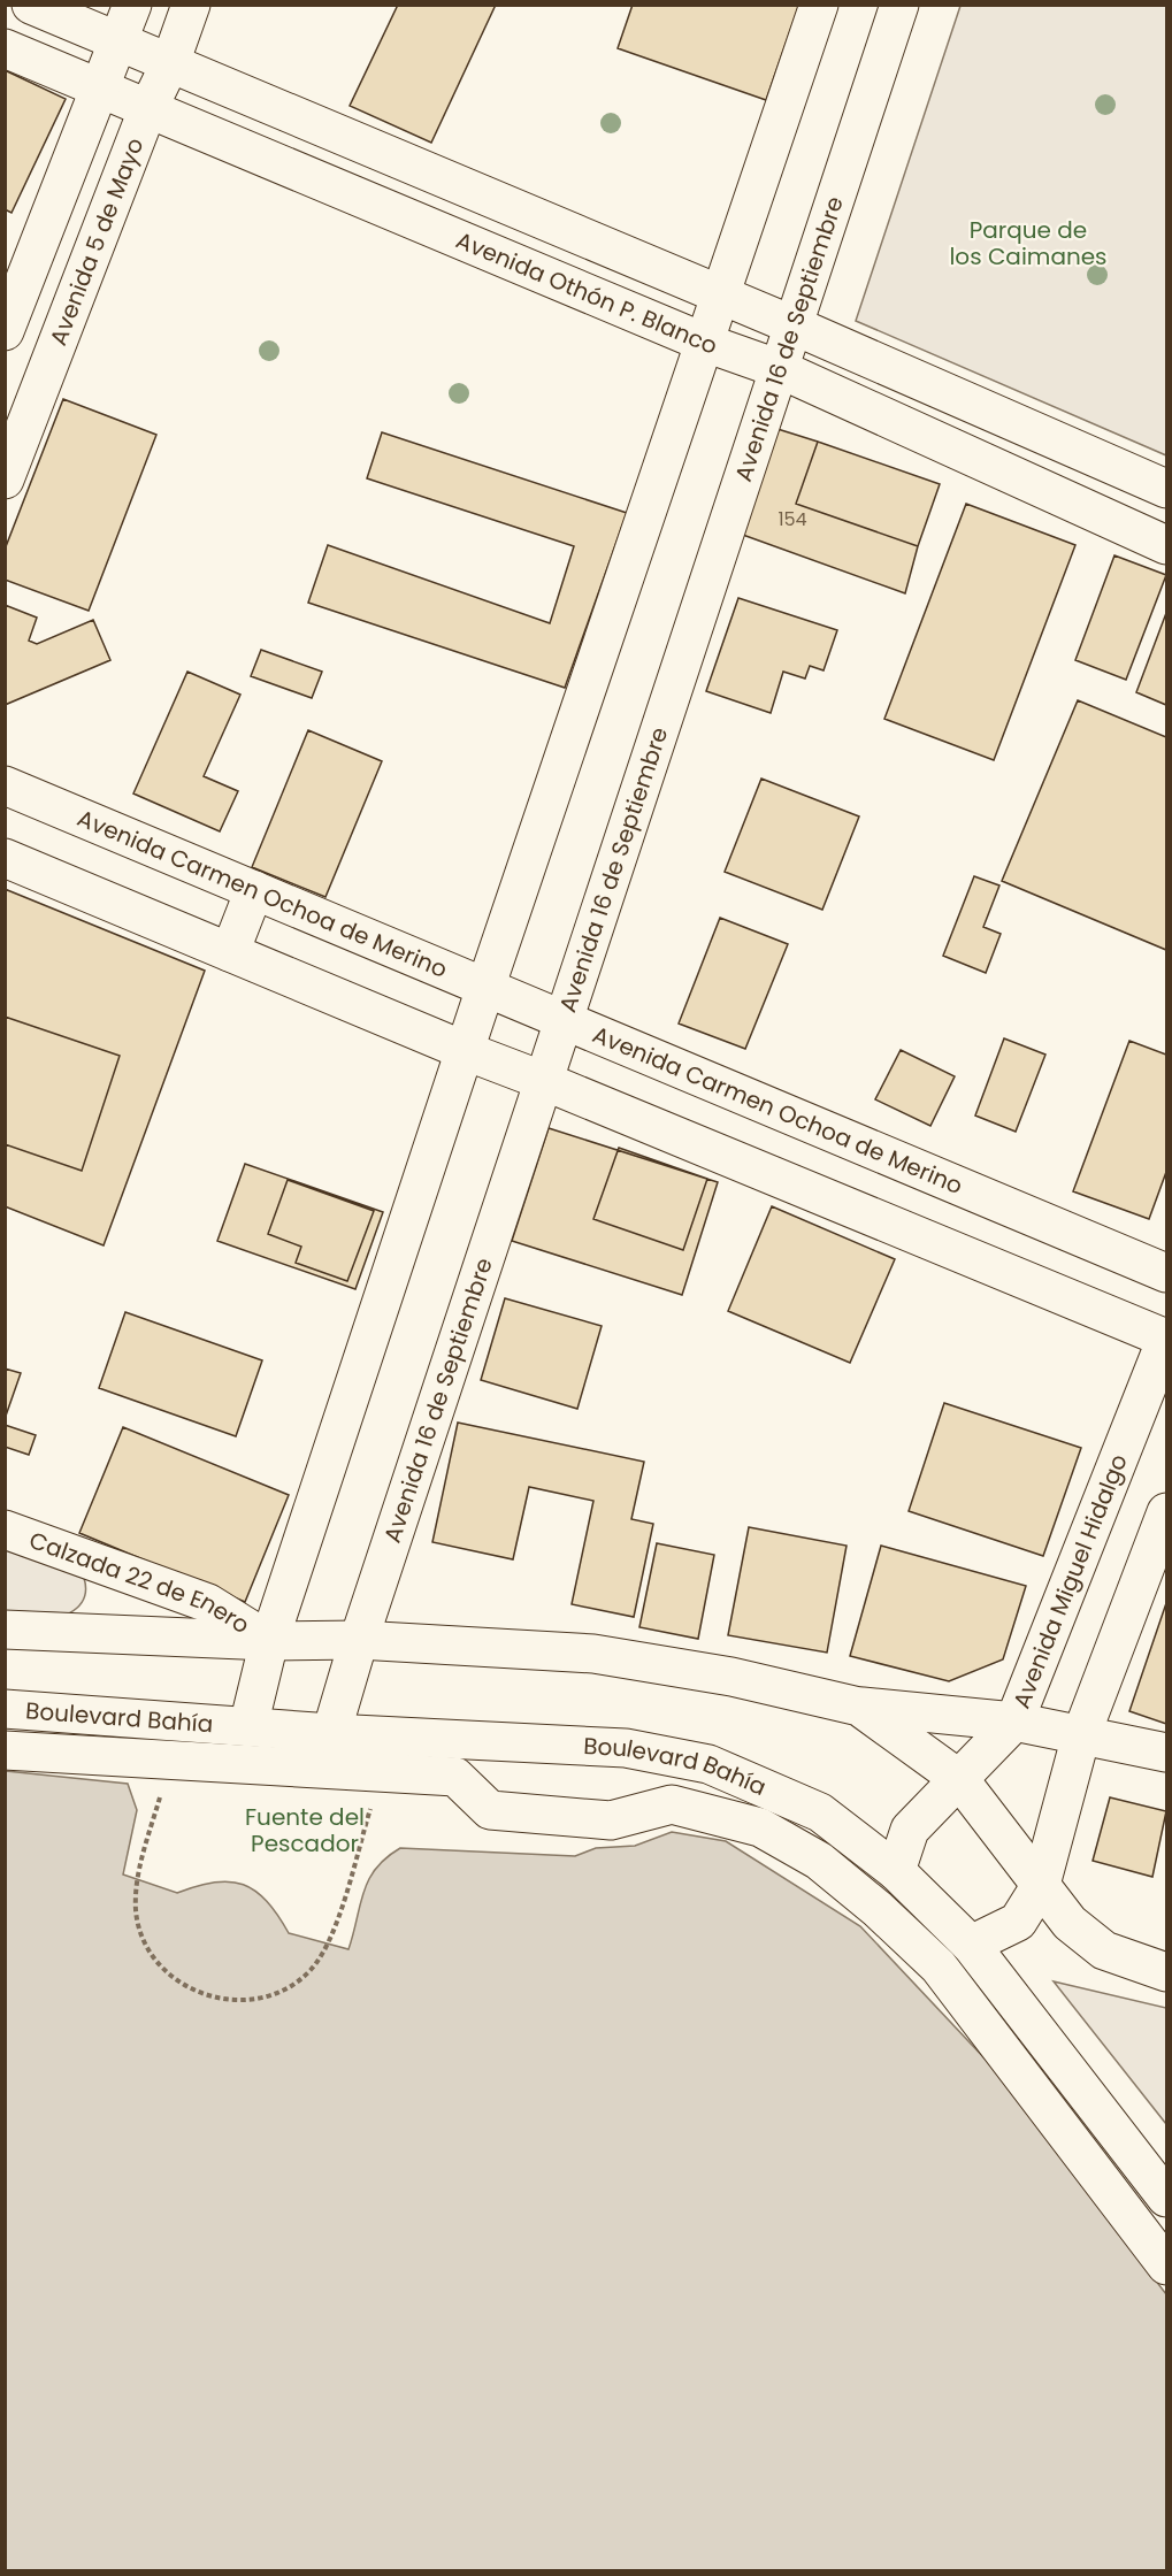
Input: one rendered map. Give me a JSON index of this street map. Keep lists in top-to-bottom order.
{
  "streets": {
    "street": [
      "Avenida 5 de Mayo",
      "Avenida Othón P. Blanco",
      "Avenida 16 de Septiembre",
      "Avenida Carmen Ochoa de Merino",
      "Avenida Miguel Hidalgo",
      "Calzada 22 de Enero",
      "Boulevard Bahía"
    ]
  },
  "crossings": [
    ["Avenida 5 de Mayo", "Avenida Othón P. Blanco"],
    ["Avenida Othón P. Blanco", "Avenida 16 de Septiembre"],
    ["Avenida 16 de Septiembre", "Avenida Carmen Ochoa de Merino"],
    ["Avenida 16 de Septiembre", "Boulevard Bahía"],
    ["Avenida Miguel Hidalgo", "Boulevard Bahía"]
  ],
  "parks": ["Parque de los Caimanes", "Fuente del Pescador"],
  "house_numbers": ["154"]
}
